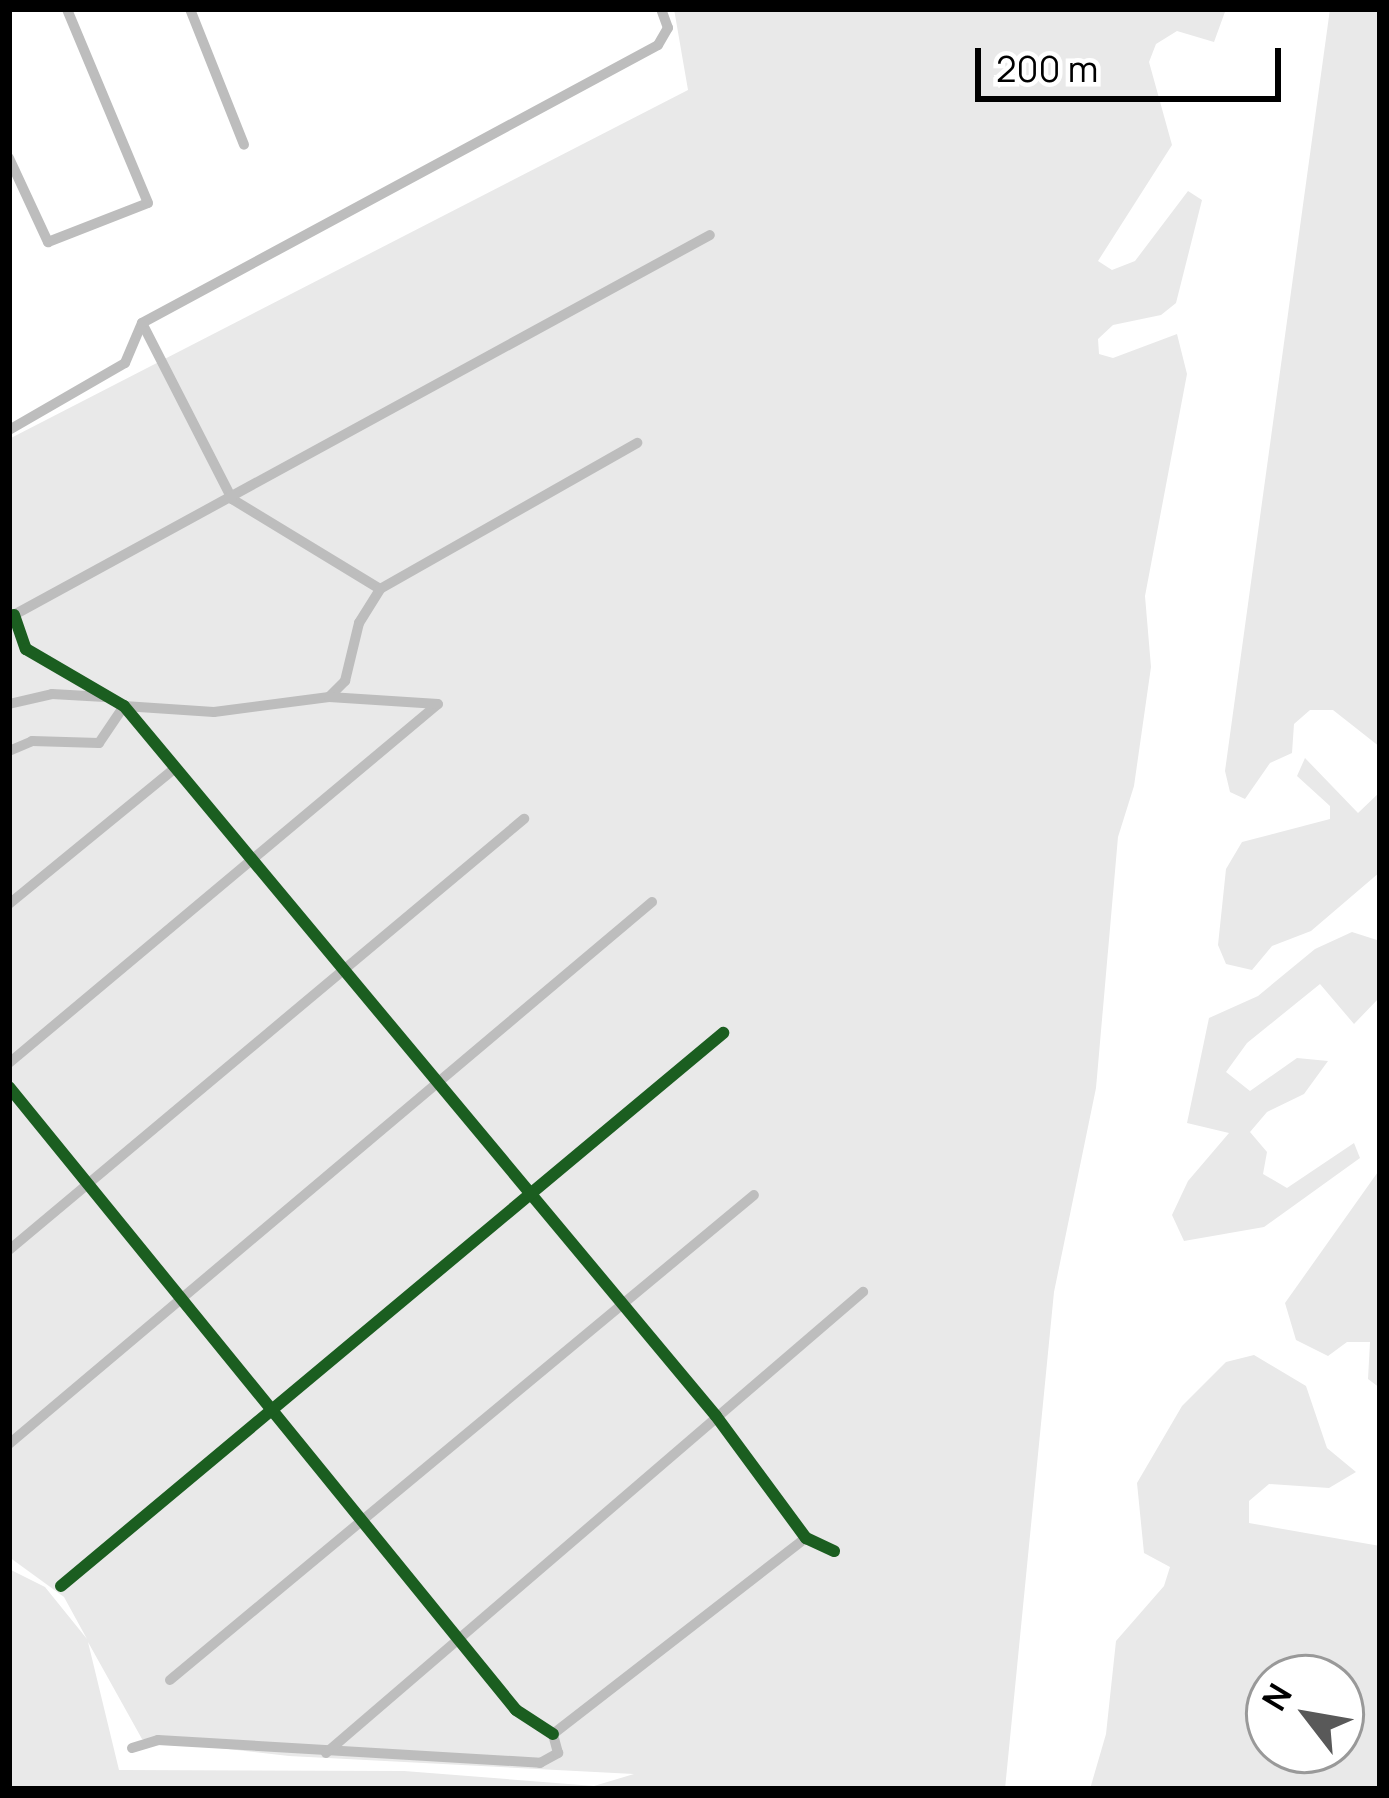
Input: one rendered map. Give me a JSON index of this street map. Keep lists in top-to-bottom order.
{
  "scale_bar": "200 m",
  "north": "top left"
}
